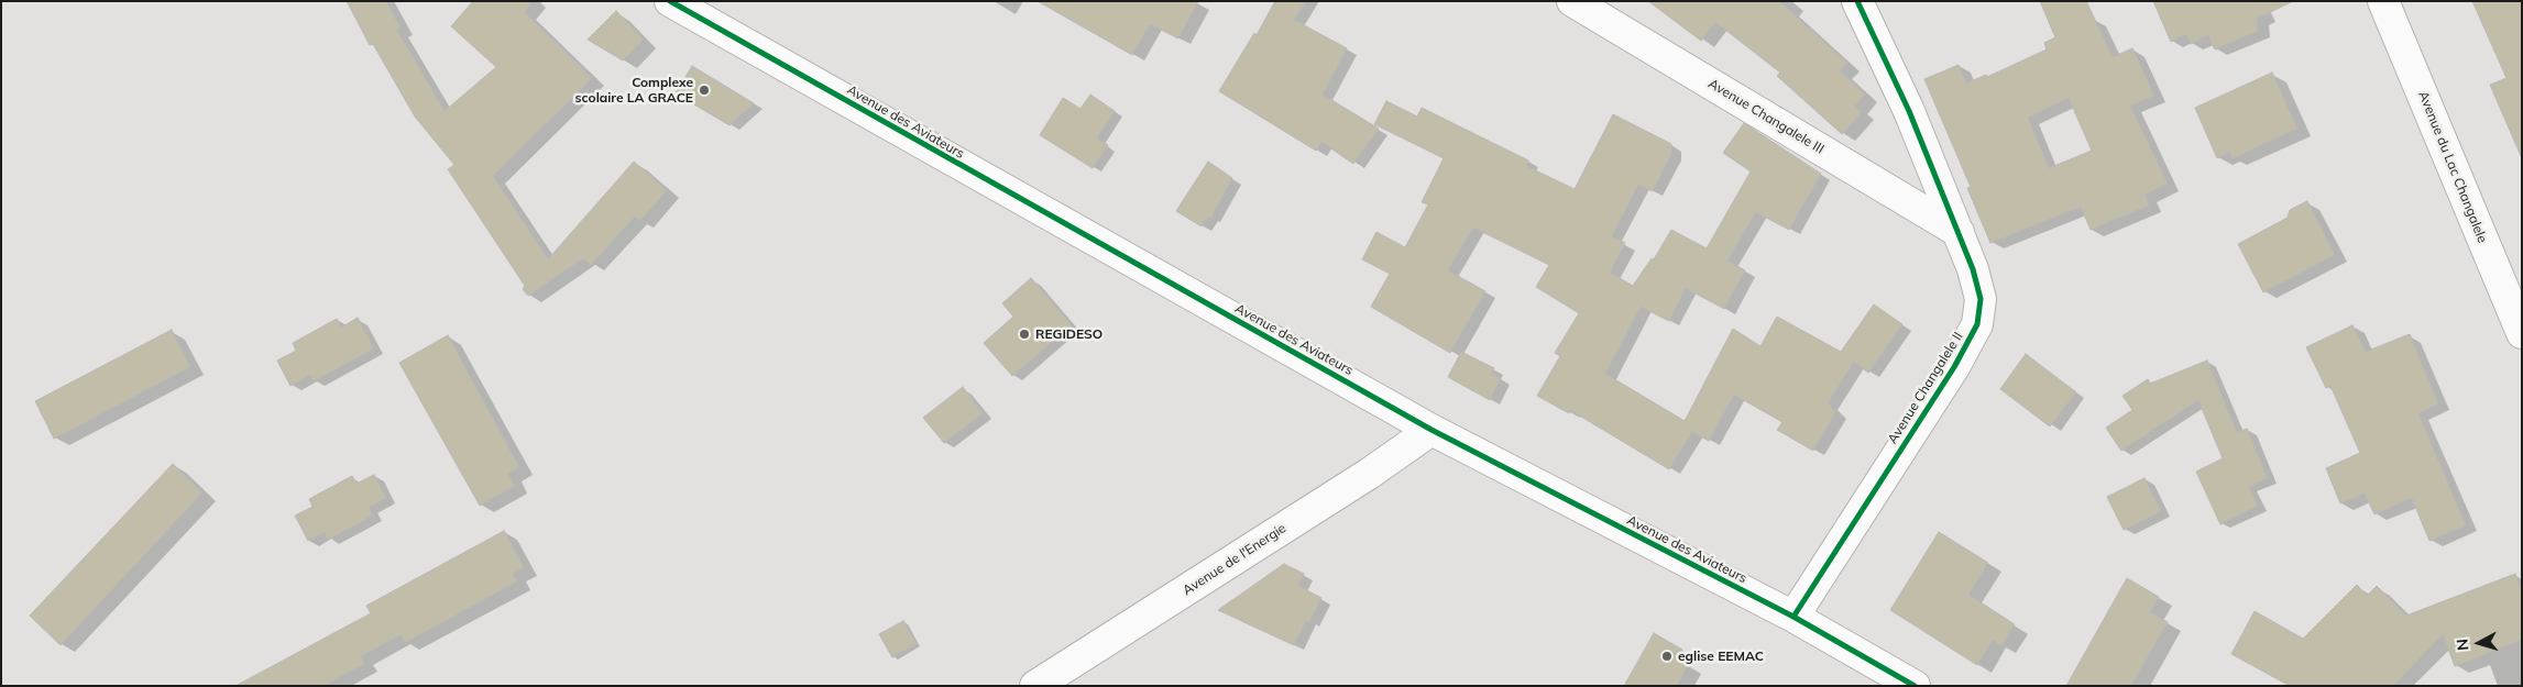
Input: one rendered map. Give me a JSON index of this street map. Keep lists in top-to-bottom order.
{
  "streets": {
    "street": [
      "Avenue Changalele III",
      "Avenue des Aviateurs",
      "Avenue du Lac Changalele",
      "Avenue Changalele II",
      "Avenue de l'Energie"
    ]
  },
  "crossings": [
    ["Avenue Changalele III", "Avenue Changalele II"],
    ["Avenue des Aviateurs", "Avenue Changalele II"],
    ["Avenue des Aviateurs", "Avenue de l'Energie"]
  ],
  "places": ["Complexe scolaire LA GRACE", "REGIDESO", "eglise EEMAC"],
  "north": "left"
}
